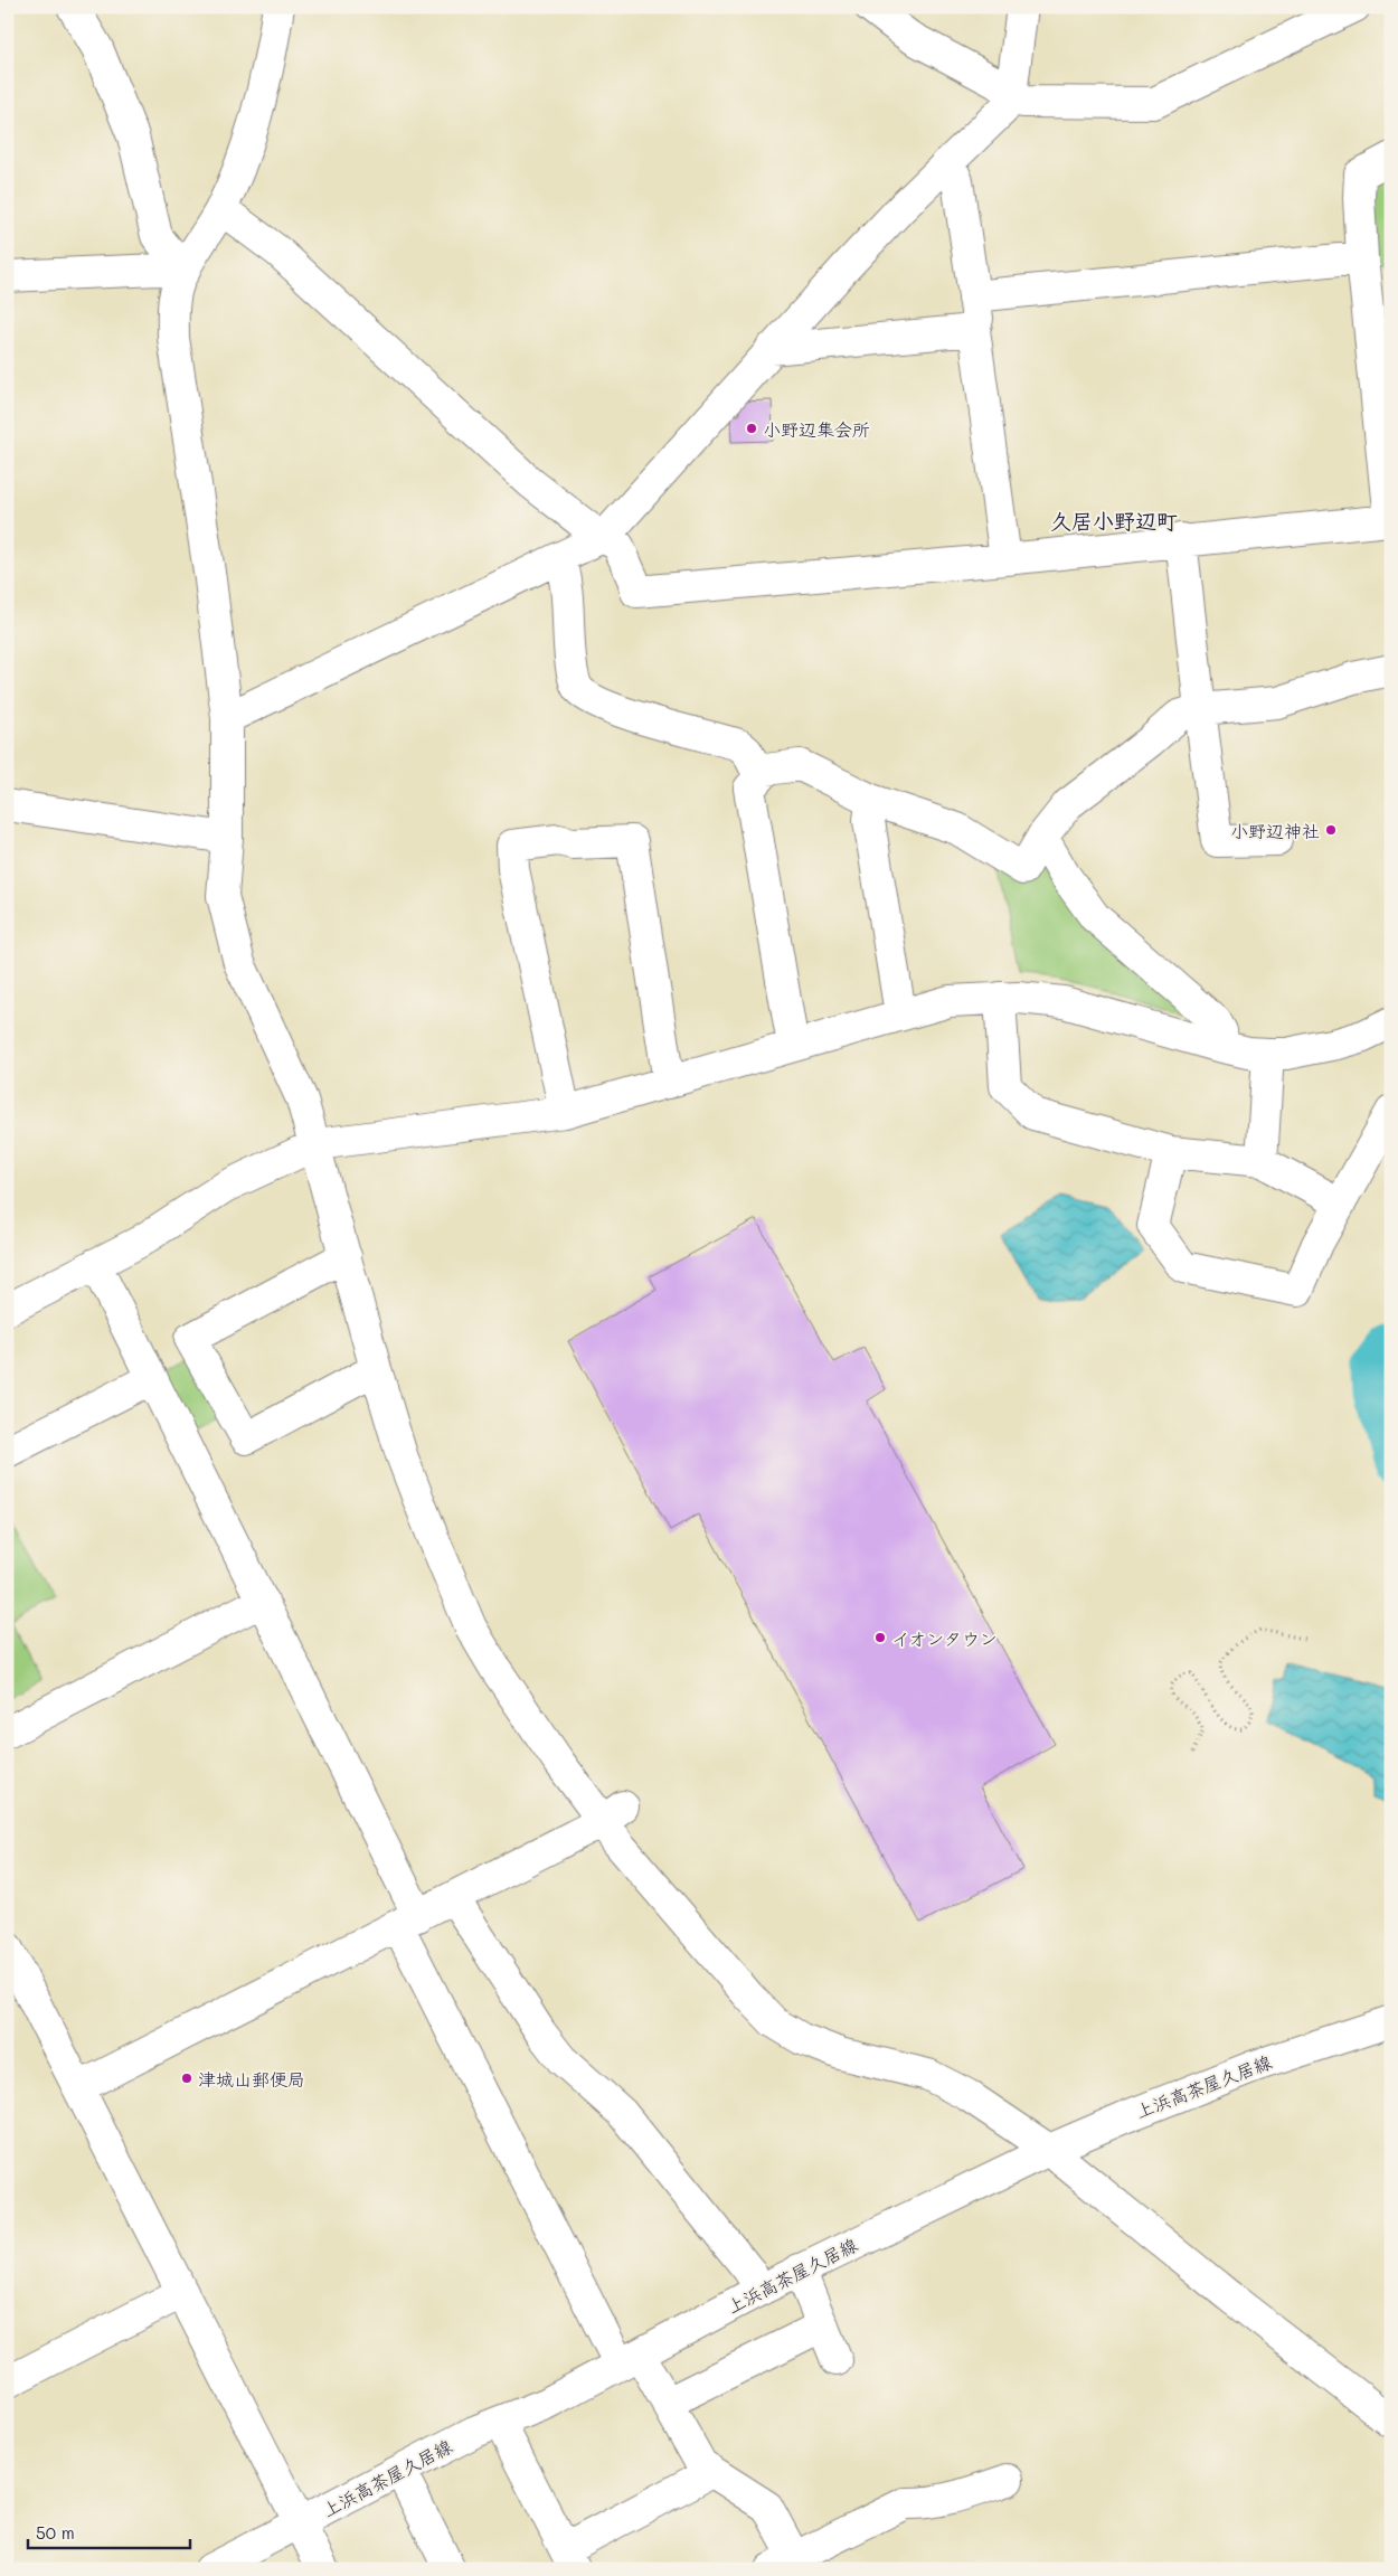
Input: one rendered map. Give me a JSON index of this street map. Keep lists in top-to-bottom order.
{
  "streets": {
    "street": ["上浜高茶屋久居線"]
  },
  "districts": ["久居小野辺町"],
  "places": [
    "小野辺集会所",
    "小野辺神社",
    "イオンタウン",
    "津城山郵便局"
  ],
  "scale_bar": "50 m"
}
